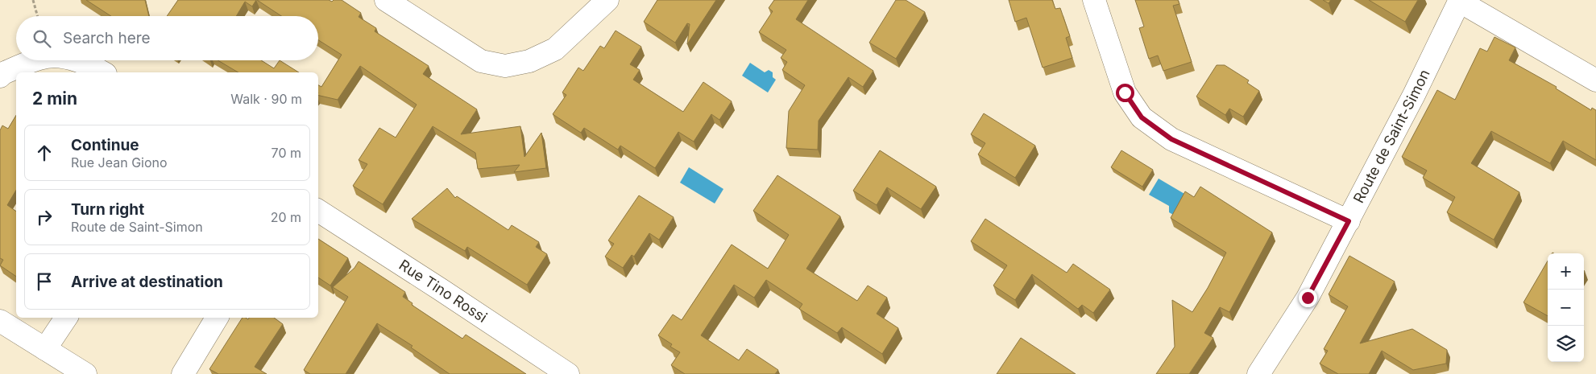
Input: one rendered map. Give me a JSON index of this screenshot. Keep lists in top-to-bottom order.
{
  "streets": {
    "street": ["Route de Saint-Simon", "Rue Tino Rossi"]
  },
  "page": {
    "search": "Search here",
    "heading": ["2 min", "Walk · 90 m"],
    "list": [
      ["Continue", "Rue Jean Giono", "70 m"],
      ["Turn right", "Route de Saint-Simon", "20 m"],
      "Arrive at destination"
    ],
    "map_buttons": ["+", "−"]
  }
}
